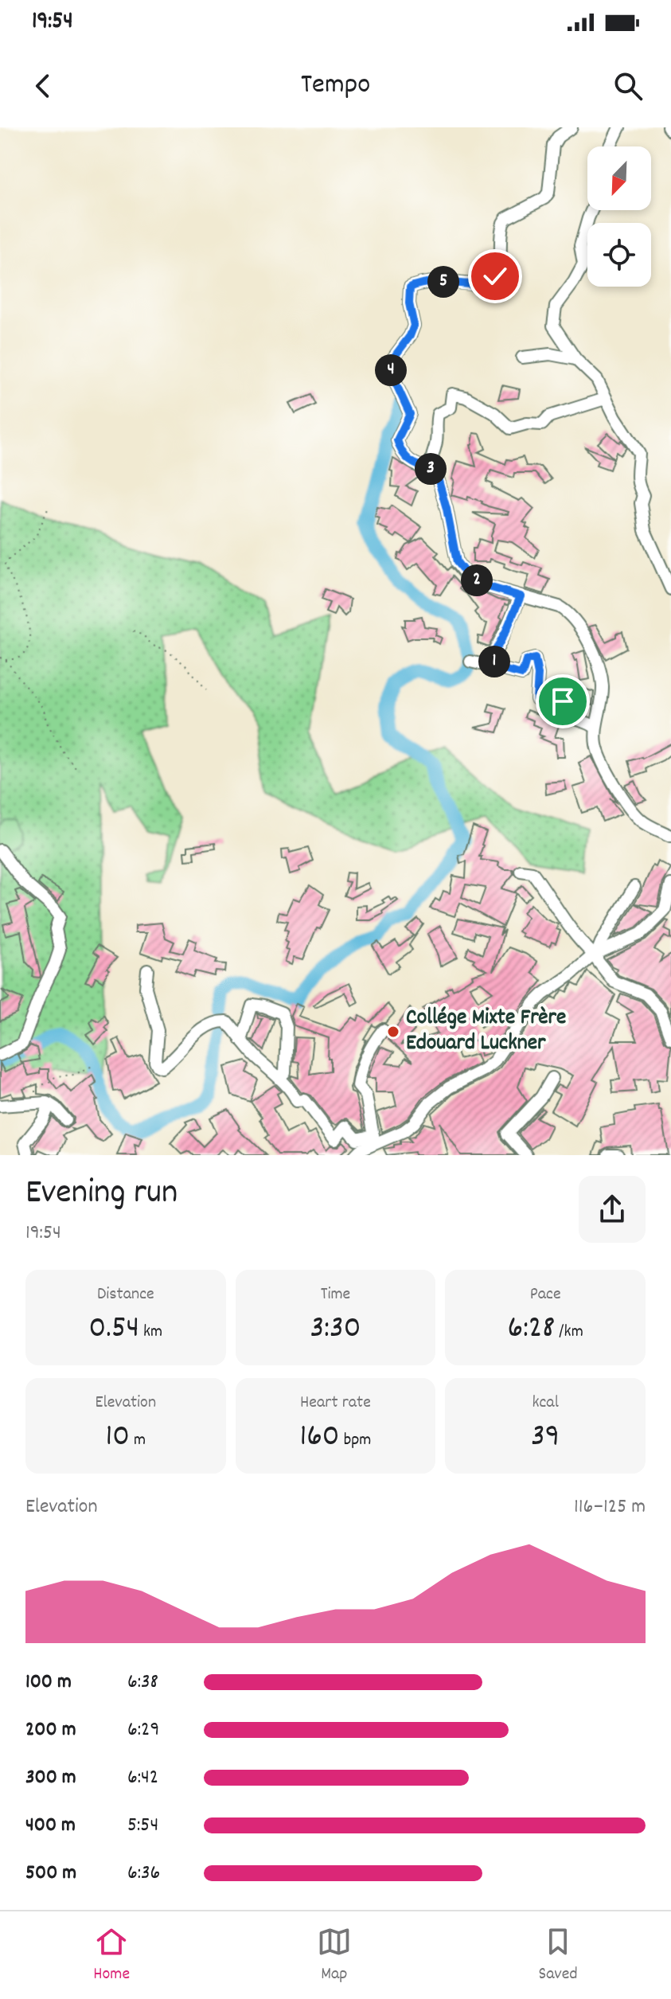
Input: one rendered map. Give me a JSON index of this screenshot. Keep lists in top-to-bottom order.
{
  "places": ["Collége Mixte Frère Edouard Luckner"],
  "north": "bottom left",
  "page": {
    "status": "19:54",
    "header": "Tempo",
    "pins": [
      "5",
      "4",
      "3",
      "2",
      "1"
    ],
    "heading": ["Evening run", "19:54"],
    "stats": [
      ["Distance", "0.54 km"],
      ["Time", "3:30"],
      ["Pace", "6:28 /km"],
      ["Elevation", "10 m"],
      ["Heart rate", "160 bpm"],
      ["kcal", "39"]
    ],
    "chart": ["Elevation", "116–125 m"],
    "list": [
      {
        "name": "100 m",
        "note": "6:38"
      },
      {
        "name": "200 m",
        "note": "6:29"
      },
      {
        "name": "300 m",
        "note": "6:42"
      },
      {
        "name": "400 m",
        "note": "5:54"
      },
      {
        "name": "500 m",
        "note": "6:36"
      }
    ],
    "tabs": ["Home", "Map", "Saved"]
  }
}
